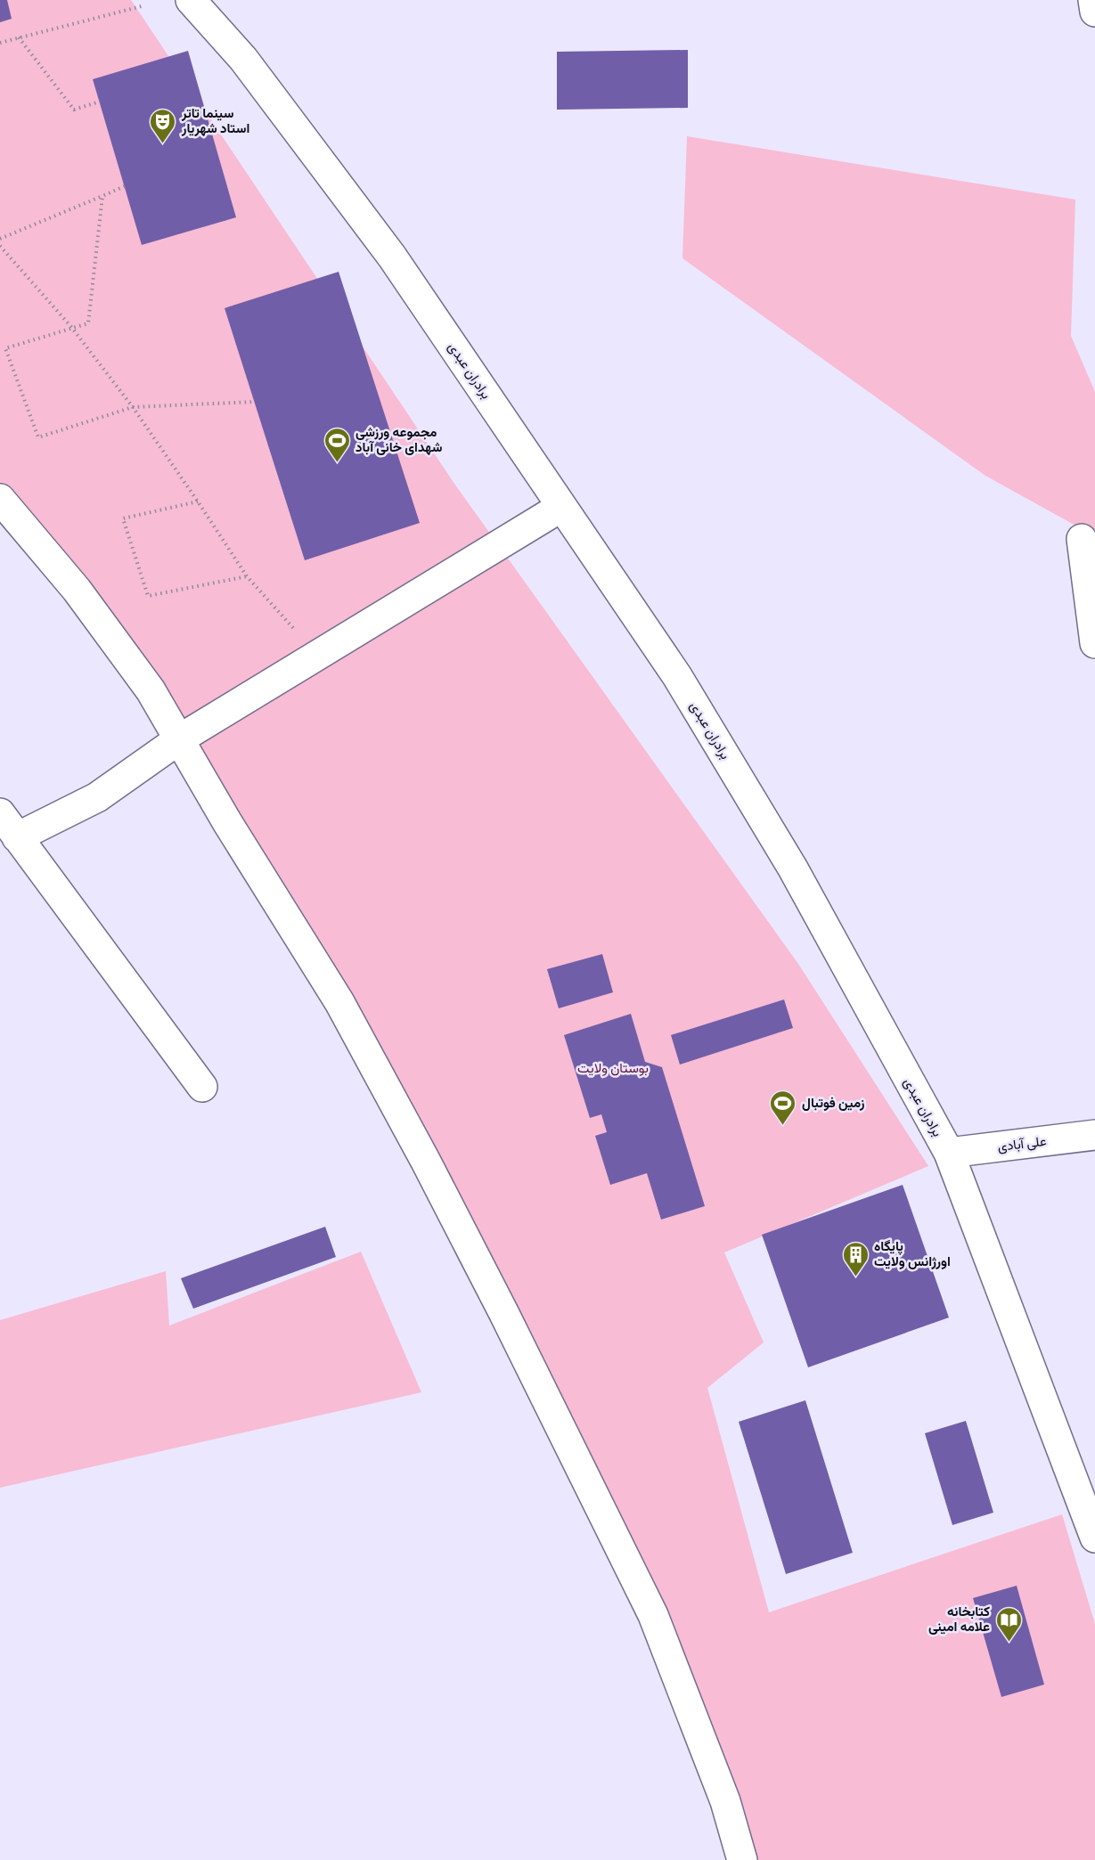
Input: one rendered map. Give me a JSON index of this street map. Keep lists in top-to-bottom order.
{
  "streets": {
    "main road": ["برادران عبدی", "علی آبادی"]
  },
  "crossings": [
    ["برادران عبدی", "علی آبادی"]
  ],
  "parks": ["بوستان ولایت"],
  "places": {
    "theatre": ["سینما تاتر استاد شهریار"],
    "sports": ["مجموعه ورزشی شهدای خانی آباد", "زمین فوتبال"],
    "building": ["پایگاه اورژانس ولایت"],
    "library": ["کتابخانه علامه امینی"]
  }
}
